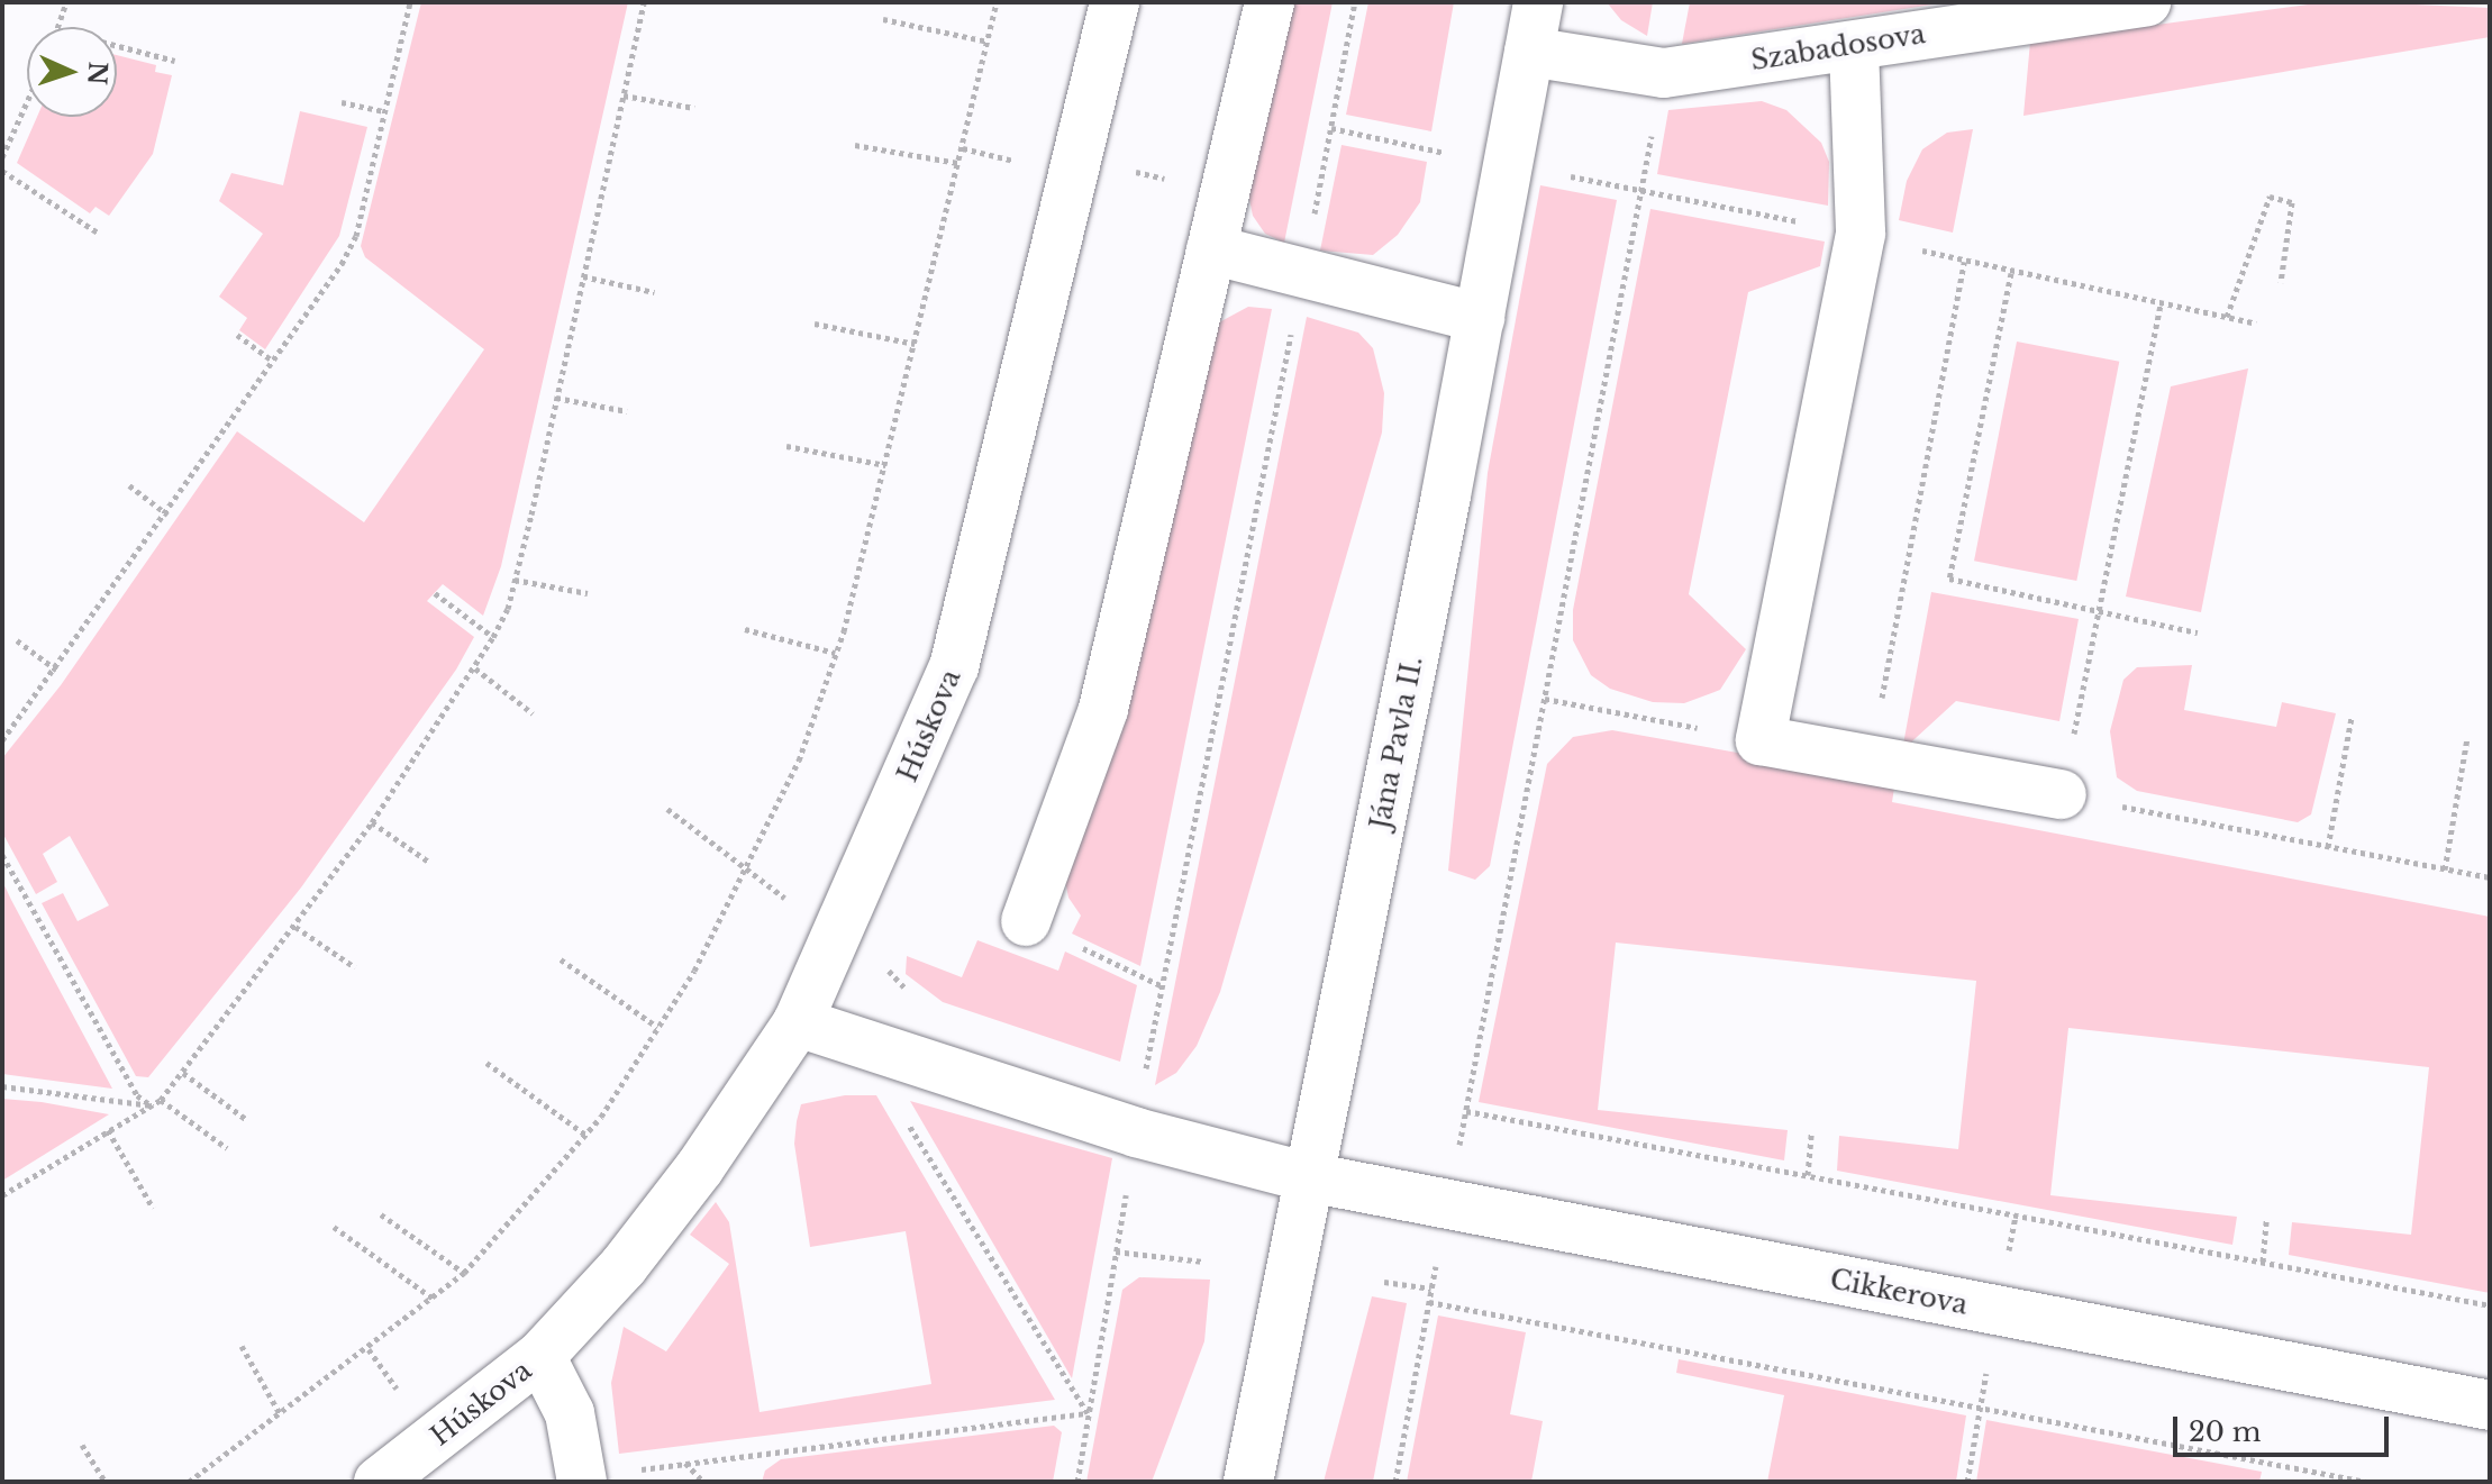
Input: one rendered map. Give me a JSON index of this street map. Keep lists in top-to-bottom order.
{
  "streets": {
    "street": [
      "Szabadosova",
      "Húskova",
      "Jána Pavla II.",
      "Cikkerova"
    ]
  },
  "crossings": [
    ["Szabadosova", "Jána Pavla II."],
    ["Húskova", "Cikkerova"],
    ["Jána Pavla II.", "Cikkerova"]
  ],
  "scale_bar": "20 m",
  "north": "right"
}
